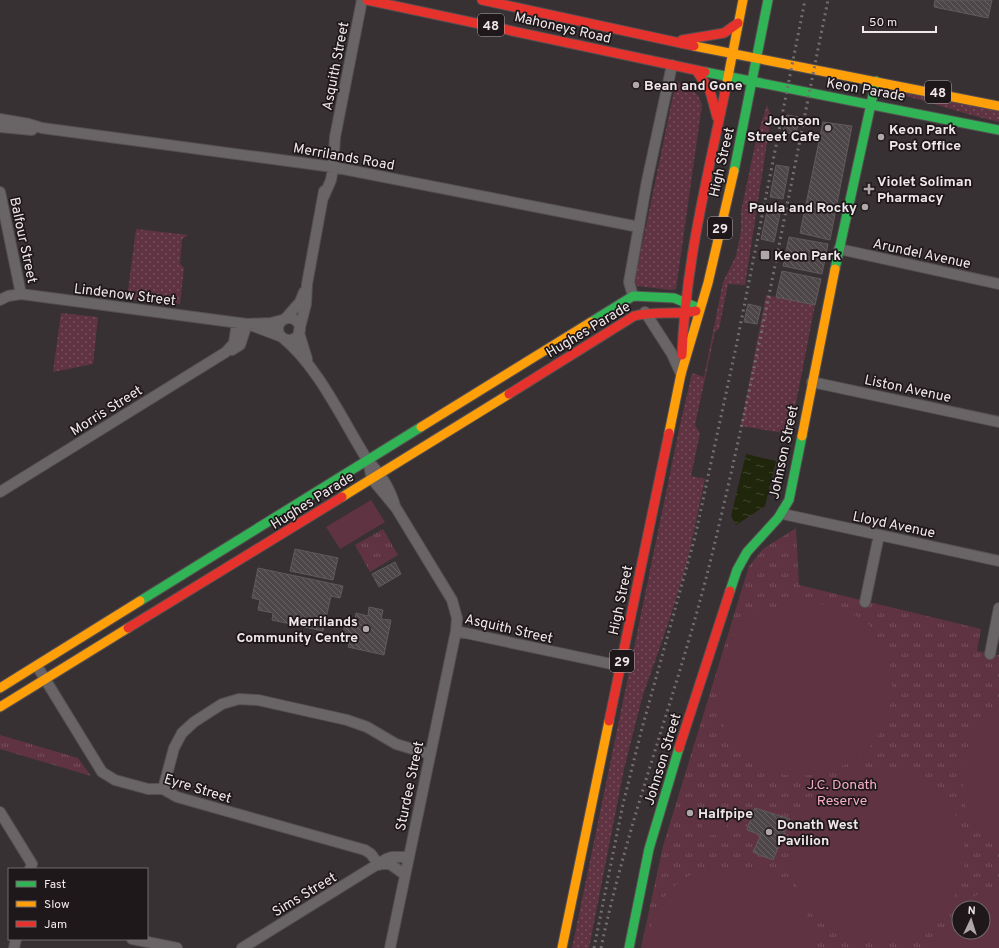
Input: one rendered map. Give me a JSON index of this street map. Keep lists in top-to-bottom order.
{
  "streets": {
    "main road": [
      "48",
      "Mahoneys Road",
      "Keon Parade",
      "High Street",
      "29",
      "Hughes Parade",
      "Johnson Street"
    ],
    "street": [
      "Asquith Street",
      "Merrilands Road",
      "Balfour Street",
      "Arundel Avenue",
      "Lindenow Street",
      "Liston Avenue",
      "Morris Street",
      "Lloyd Avenue",
      "Sturdee Street",
      "Eyre Street",
      "Sims Street"
    ]
  },
  "crossings": [
    ["Mahoneys Road", "Keon Parade"],
    ["Mahoneys Road", "High Street"],
    ["Asquith Street", "Merrilands Road"],
    ["Asquith Street", "High Street"],
    ["Asquith Street", "Lindenow Street"],
    ["Asquith Street", "Hughes Parade"],
    ["Asquith Street", "Sturdee Street"],
    ["Keon Parade", "High Street"],
    ["Keon Parade", "Johnson Street"],
    ["High Street", "Hughes Parade"],
    ["Balfour Street", "Lindenow Street"],
    ["Arundel Avenue", "Johnson Street"],
    ["Lindenow Street", "Morris Street"],
    ["Hughes Parade", "Eyre Street"],
    ["Liston Avenue", "Johnson Street"],
    ["Johnson Street", "Lloyd Avenue"],
    ["Sturdee Street", "Sims Street"],
    ["Eyre Street", "Sims Street"]
  ],
  "parks": ["J.C. Donath Reserve"],
  "places": {
    "other": [
      "Bean and Gone",
      "Johnson Street Cafe",
      "Keon Park Post Office",
      "Paula and Rocky",
      "Merrilands Community Centre",
      "Halfpipe",
      "Donath West Pavilion"
    ],
    "health": ["Violet Soliman Pharmacy"],
    "transit": ["Keon Park"]
  },
  "legend": ["Fast", "Slow", "Jam"],
  "scale_bar": "50 m",
  "north": "top"
}
